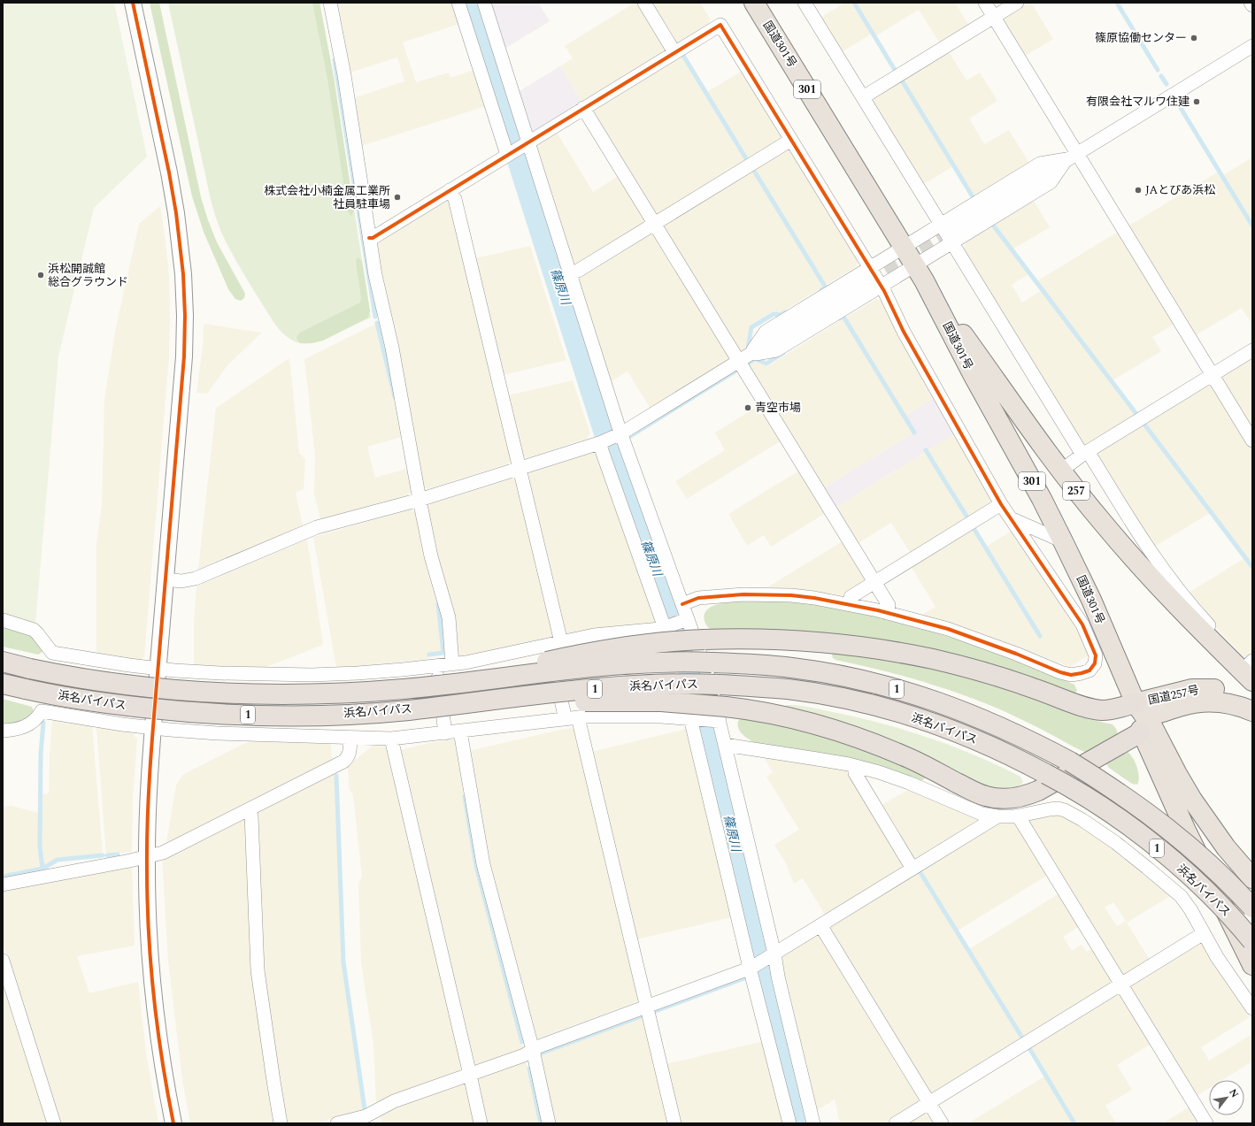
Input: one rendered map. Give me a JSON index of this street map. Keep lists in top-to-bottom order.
{
  "streets": {
    "highway": [
      "国道301号",
      "301",
      "257",
      "浜名バイパス",
      "1",
      "国道257号"
    ]
  },
  "crossings": [
    ["国道301号", "257"],
    ["国道301号", "国道257号"]
  ],
  "water": ["篠原川"],
  "places": [
    "篠原協働センター",
    "有限会社マルワ住建",
    "JAとぴあ浜松",
    "株式会社小楠金属工業所 社員駐車場",
    "浜松開誠館 総合グラウンド",
    "青空市場"
  ],
  "north": "top right"
}
